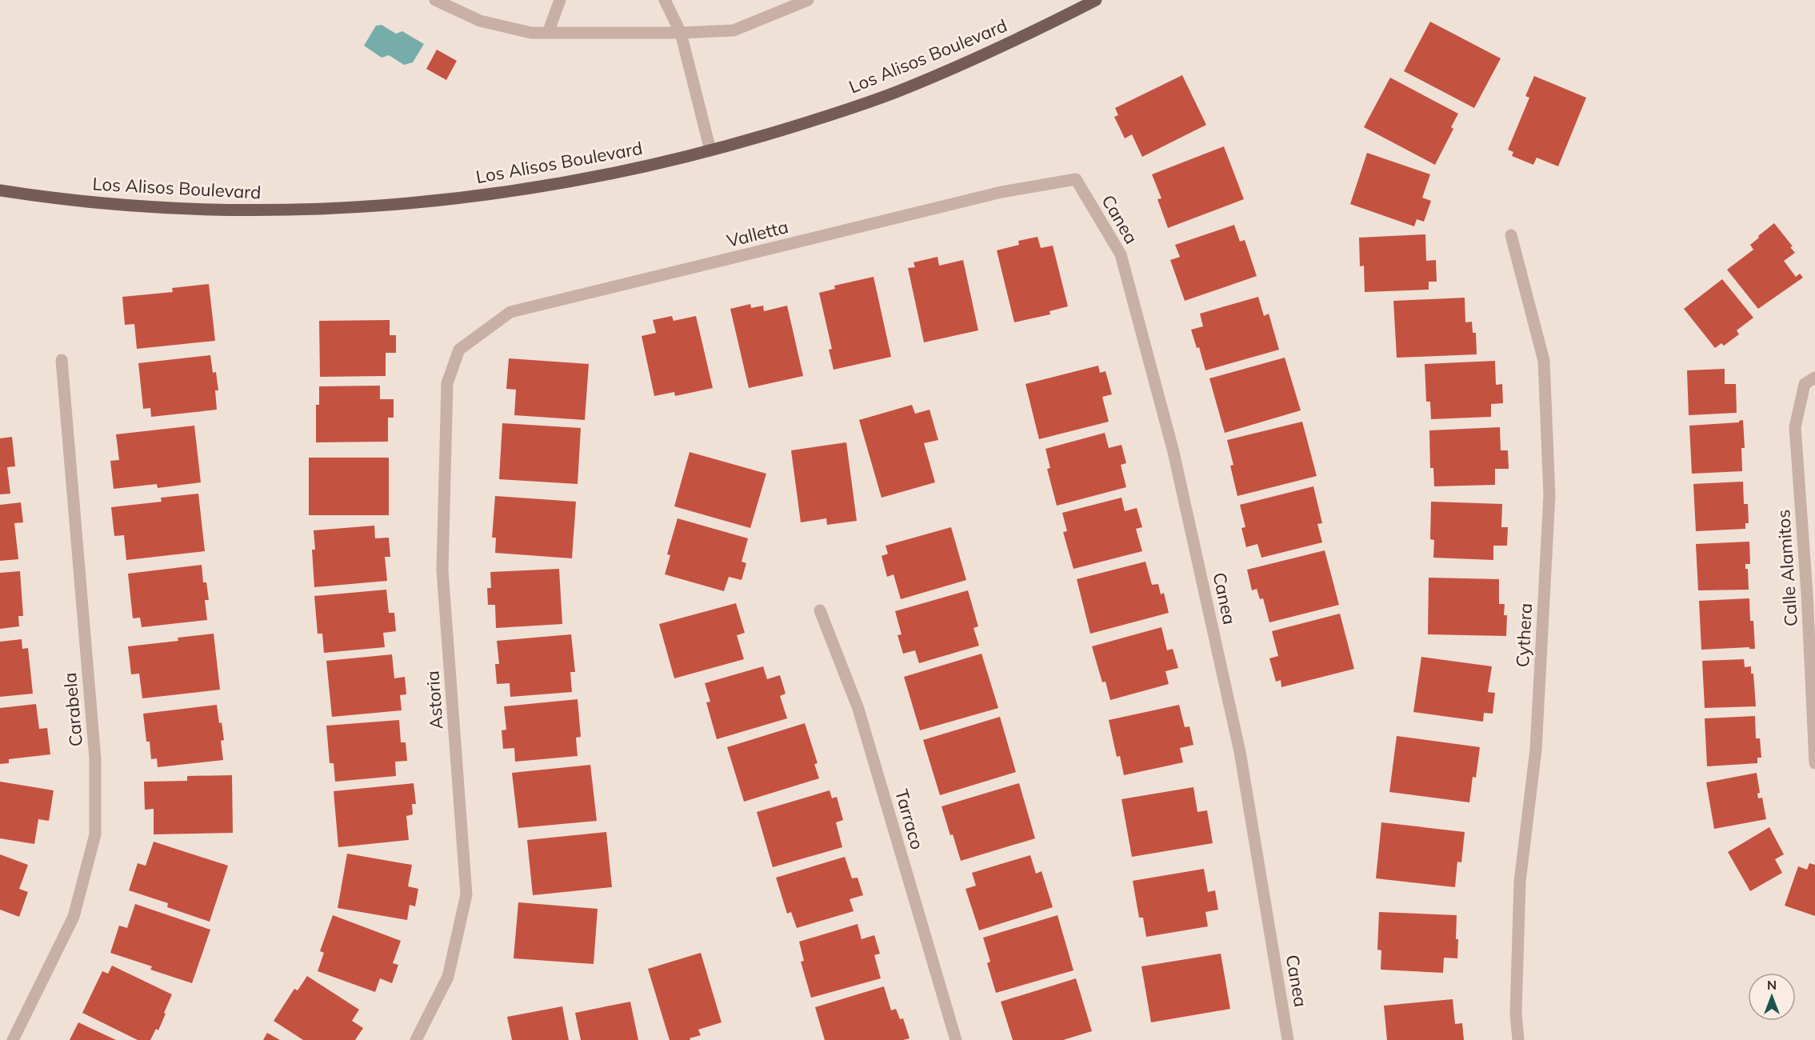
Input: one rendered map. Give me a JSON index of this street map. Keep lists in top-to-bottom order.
{
  "streets": {
    "main road": ["Los Alisos Boulevard"],
    "street": [
      "Canea",
      "Valletta",
      "Calle Alamitos",
      "Cythera",
      "Astoria",
      "Carabela",
      "Tarraco"
    ]
  },
  "crossings": [
    ["Canea", "Valletta"],
    ["Valletta", "Astoria"]
  ],
  "north": "top"
}
